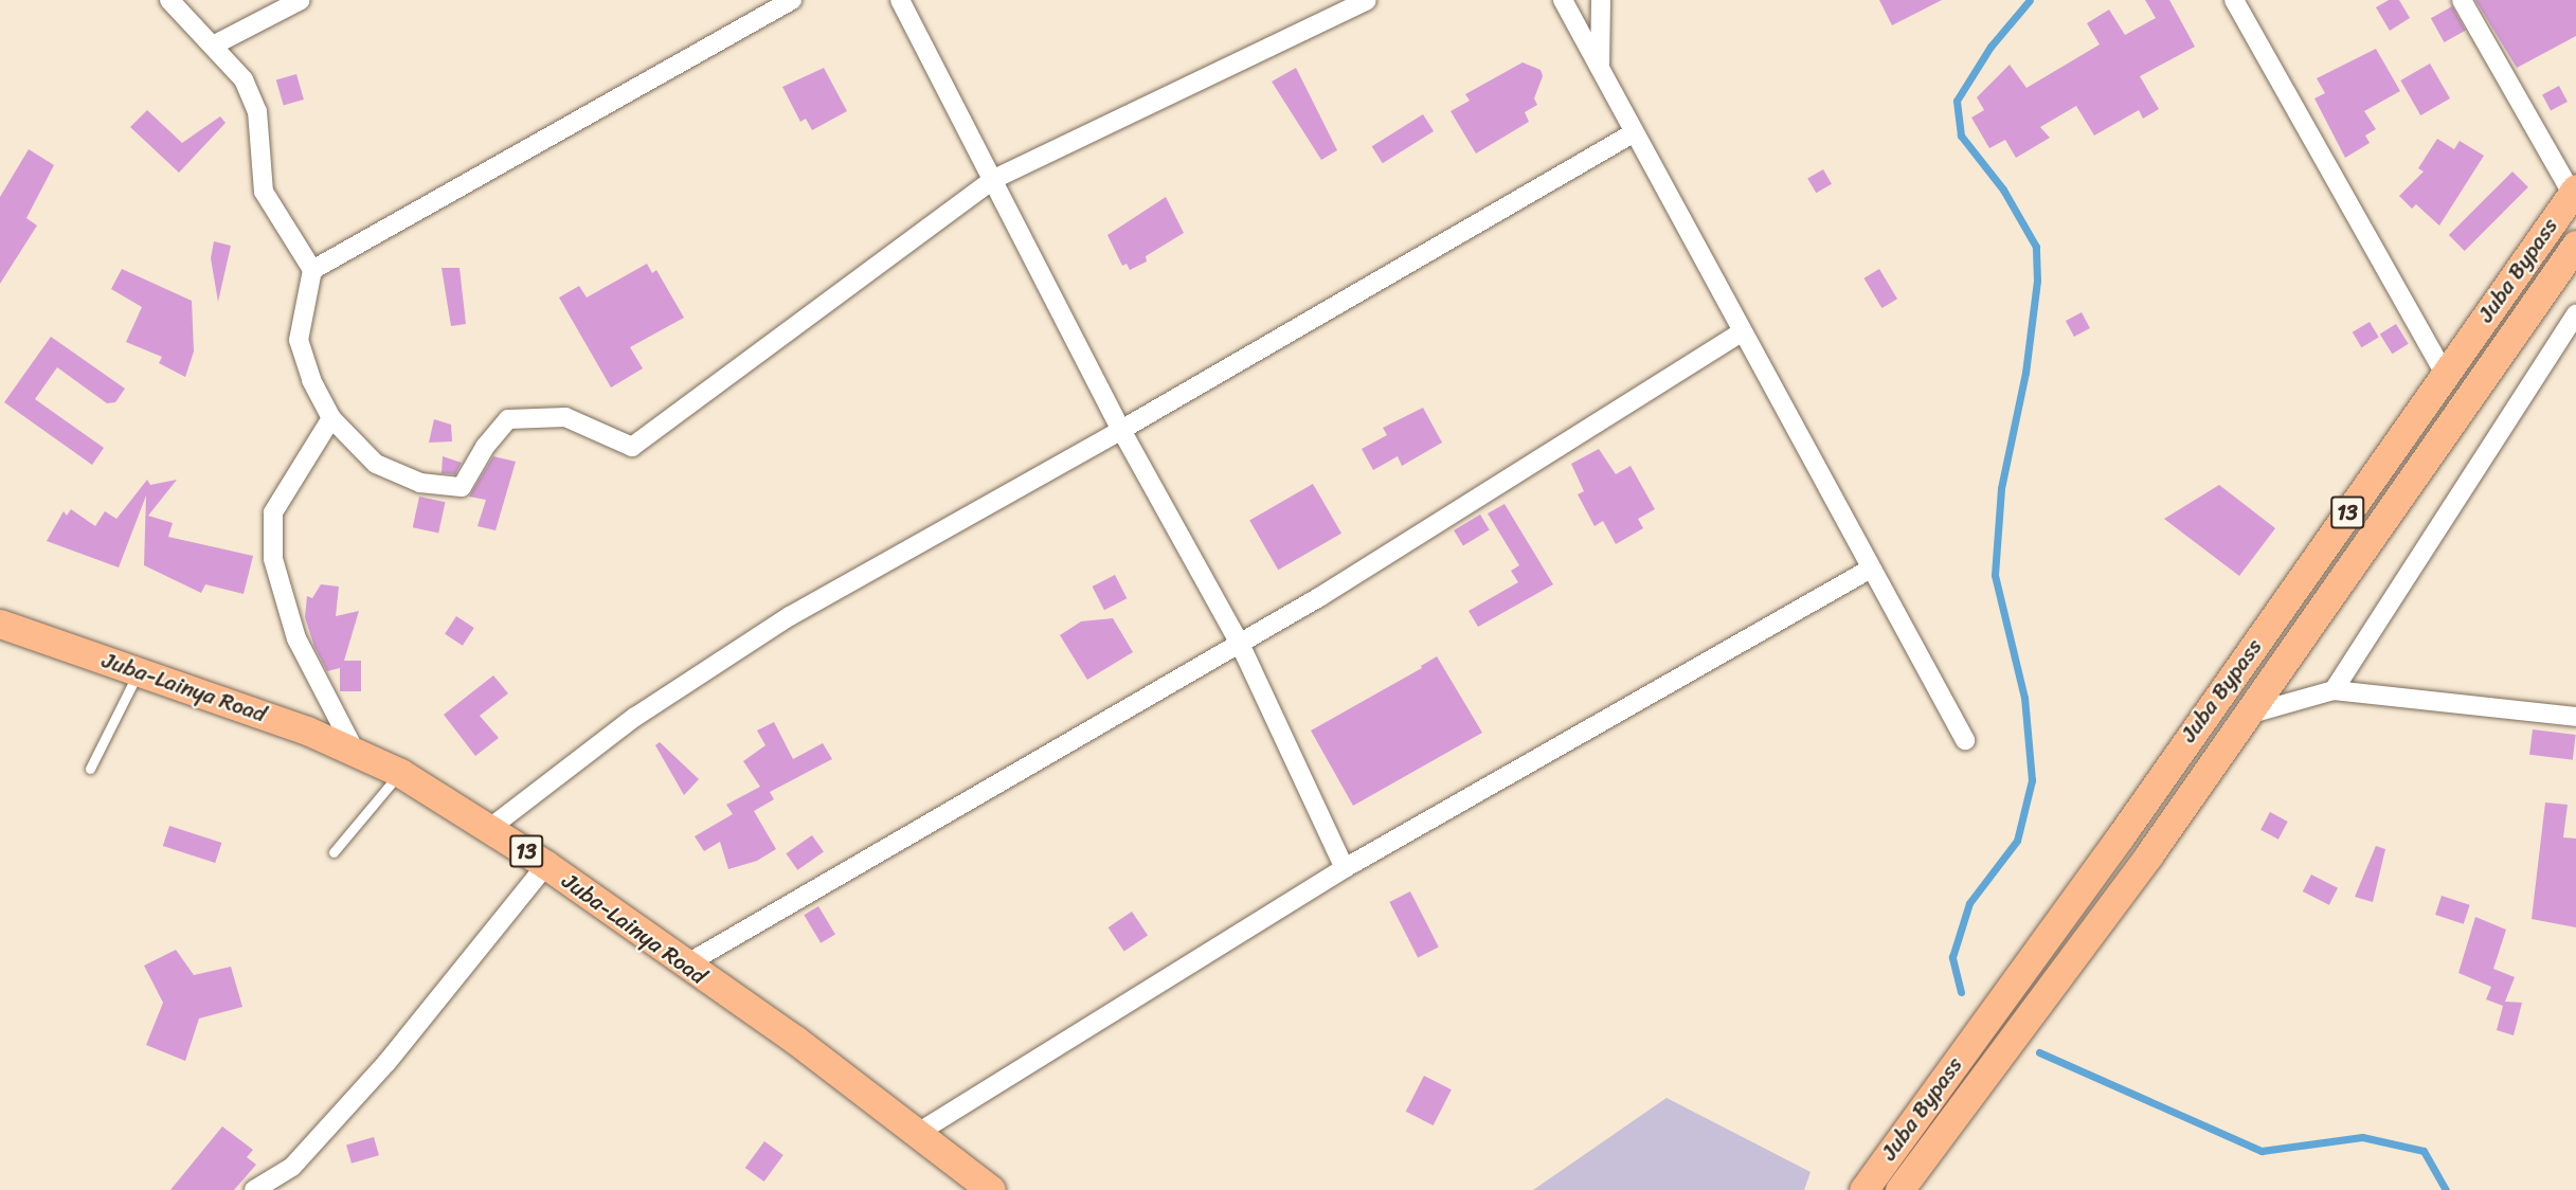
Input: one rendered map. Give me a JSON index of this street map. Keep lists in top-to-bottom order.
{
  "streets": {
    "main road": ["Juba Bypass", "13", "Juba-Lainya Road"]
  }
}
